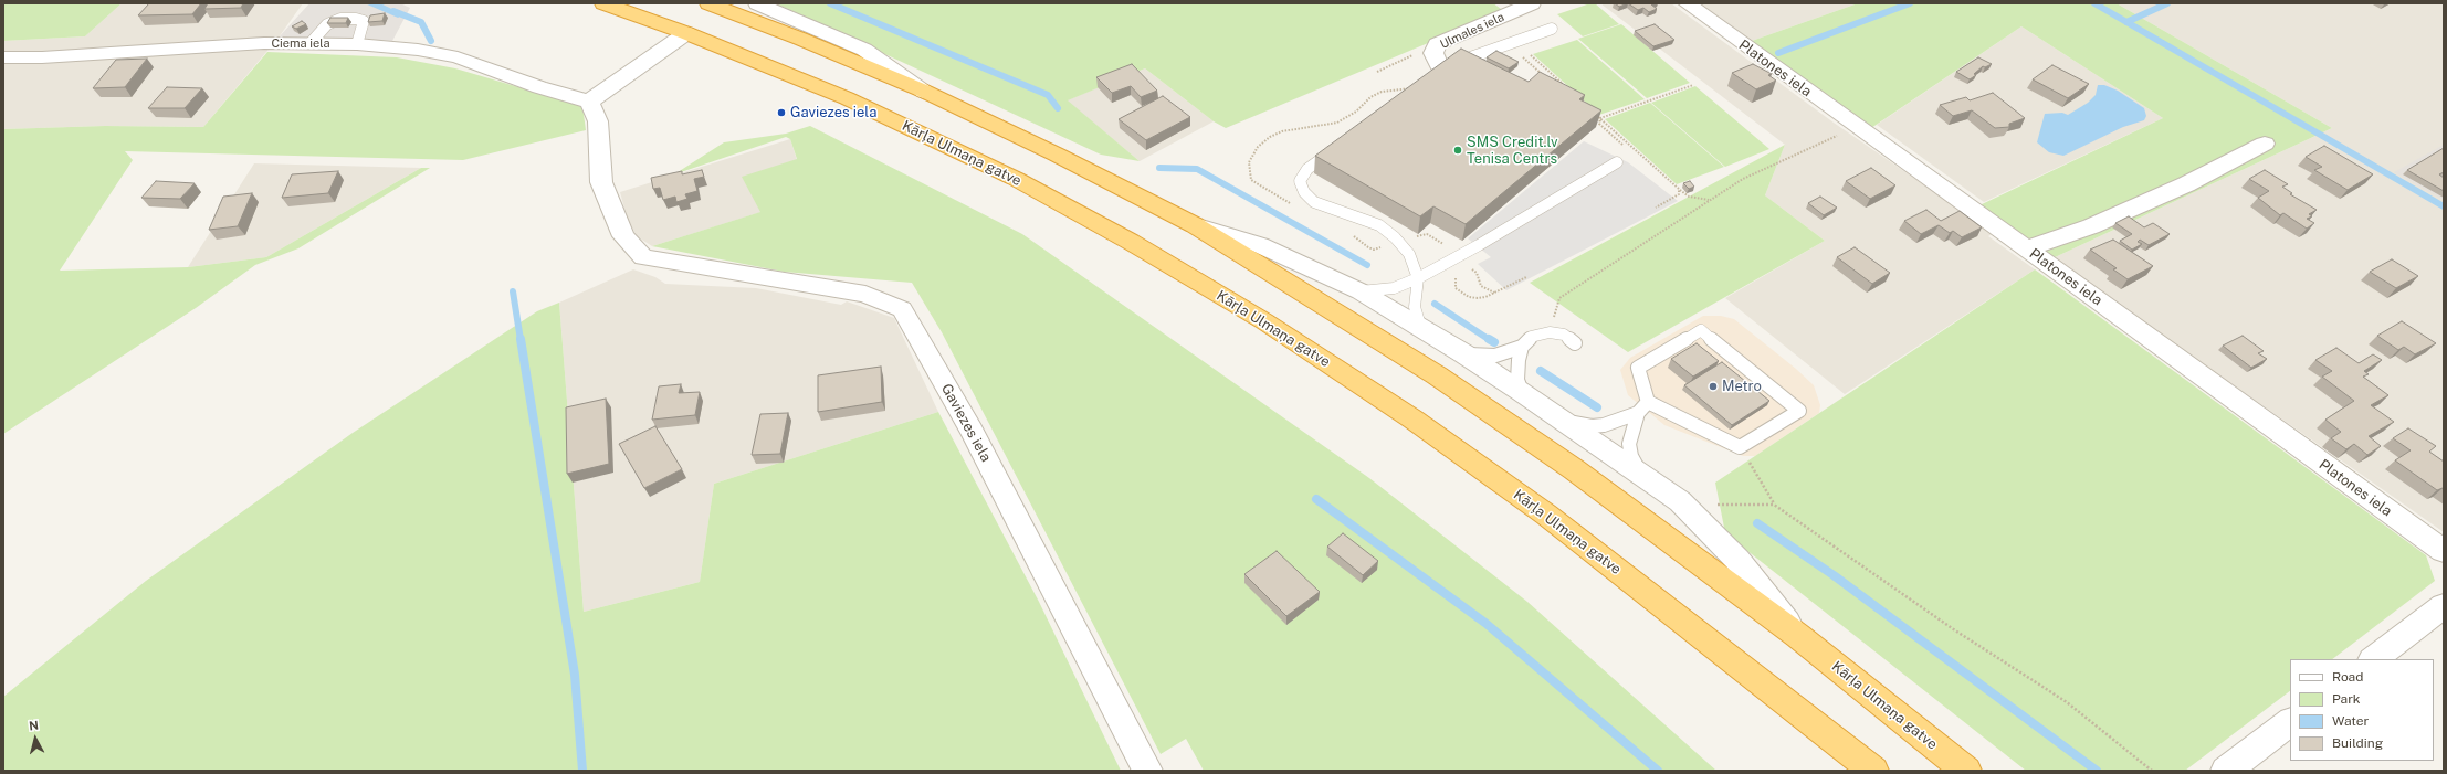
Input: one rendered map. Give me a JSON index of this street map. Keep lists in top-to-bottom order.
{
  "streets": {
    "highway": ["Kārļa Ulmaņa gatve"],
    "street": [
      "Ulmales iela",
      "Ciema iela",
      "Platones iela",
      "Gaviezes iela"
    ]
  },
  "crossings": [
    ["Ciema iela", "Gaviezes iela"]
  ],
  "places": ["Gaviezes iela", "SMS Credit.lv Tenisa Centrs", "Metro"],
  "legend": [
    "Road",
    "Park",
    "Water",
    "Building"
  ],
  "north": "top"
}
